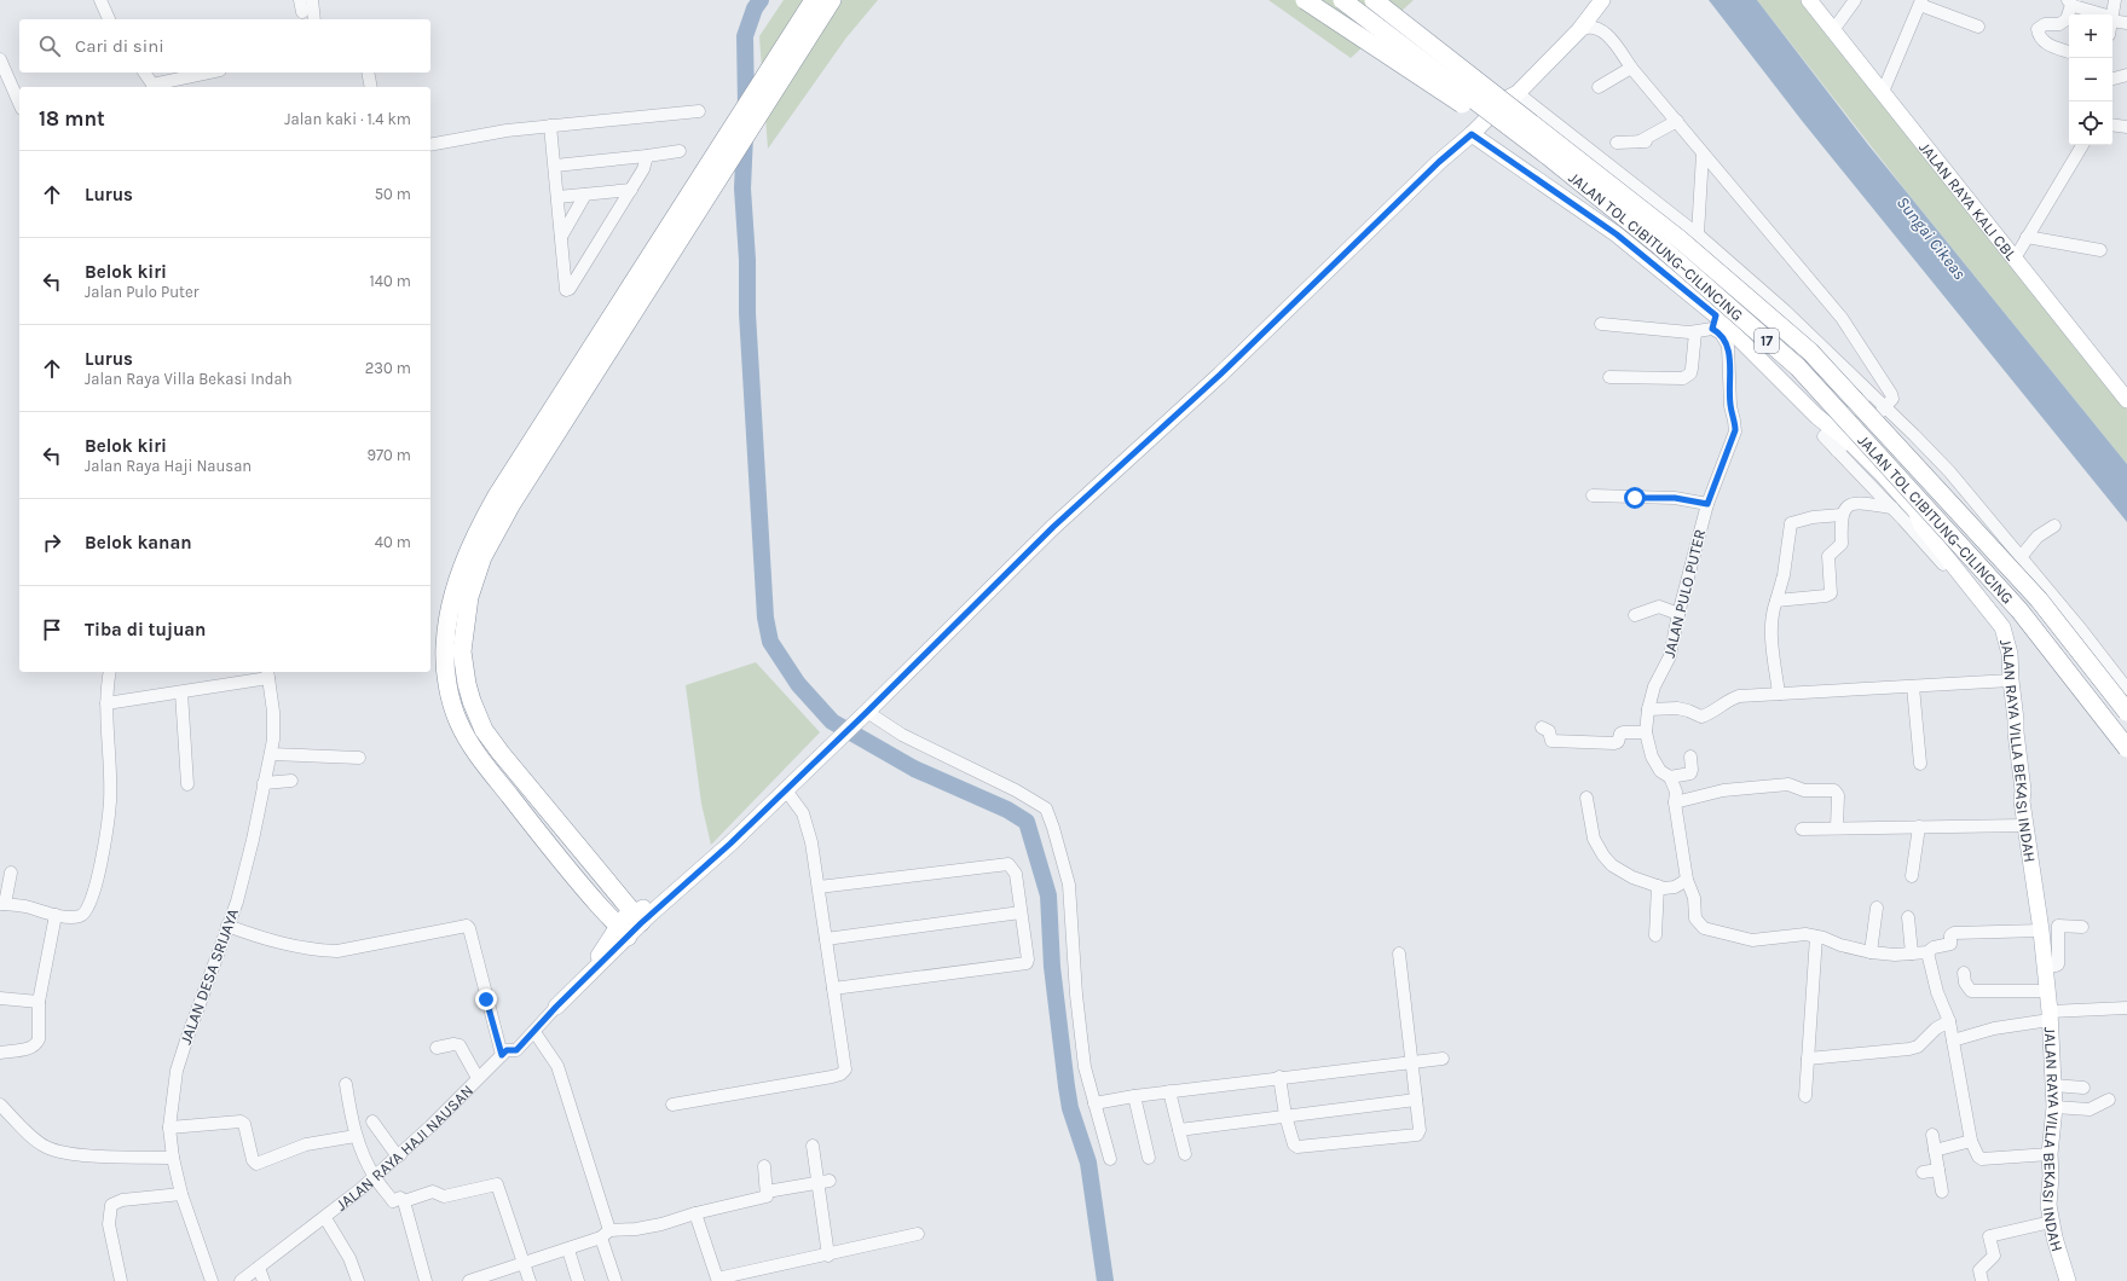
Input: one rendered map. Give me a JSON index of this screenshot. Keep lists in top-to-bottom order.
{
  "streets": {
    "highway": ["JALAN TOL CIBITUNG–CILINCING", "17"],
    "main road": ["JALAN RAYA KALI CBL", "JALAN RAYA VILLA BEKASI INDAH", "JALAN RAYA HAJI NAUSAN"],
    "street": ["JALAN PULO PUTER", "JALAN DESA SRIJAYA"]
  },
  "crossings": [
    ["JALAN PULO PUTER", "JALAN RAYA VILLA BEKASI INDAH"],
    ["JALAN RAYA VILLA BEKASI INDAH", "JALAN RAYA HAJI NAUSAN"]
  ],
  "water": ["Sungai Cikeas"],
  "page": {
    "map_buttons": ["+", "−"],
    "search": "Cari di sini",
    "heading": ["18 mnt", "Jalan kaki · 1.4 km"],
    "list": [
      ["Lurus", "50 m"],
      ["Belok kiri", "Jalan Pulo Puter", "140 m"],
      ["Lurus", "Jalan Raya Villa Bekasi Indah", "230 m"],
      ["Belok kiri", "Jalan Raya Haji Nausan", "970 m"],
      ["Belok kanan", "40 m"],
      "Tiba di tujuan"
    ]
  }
}
